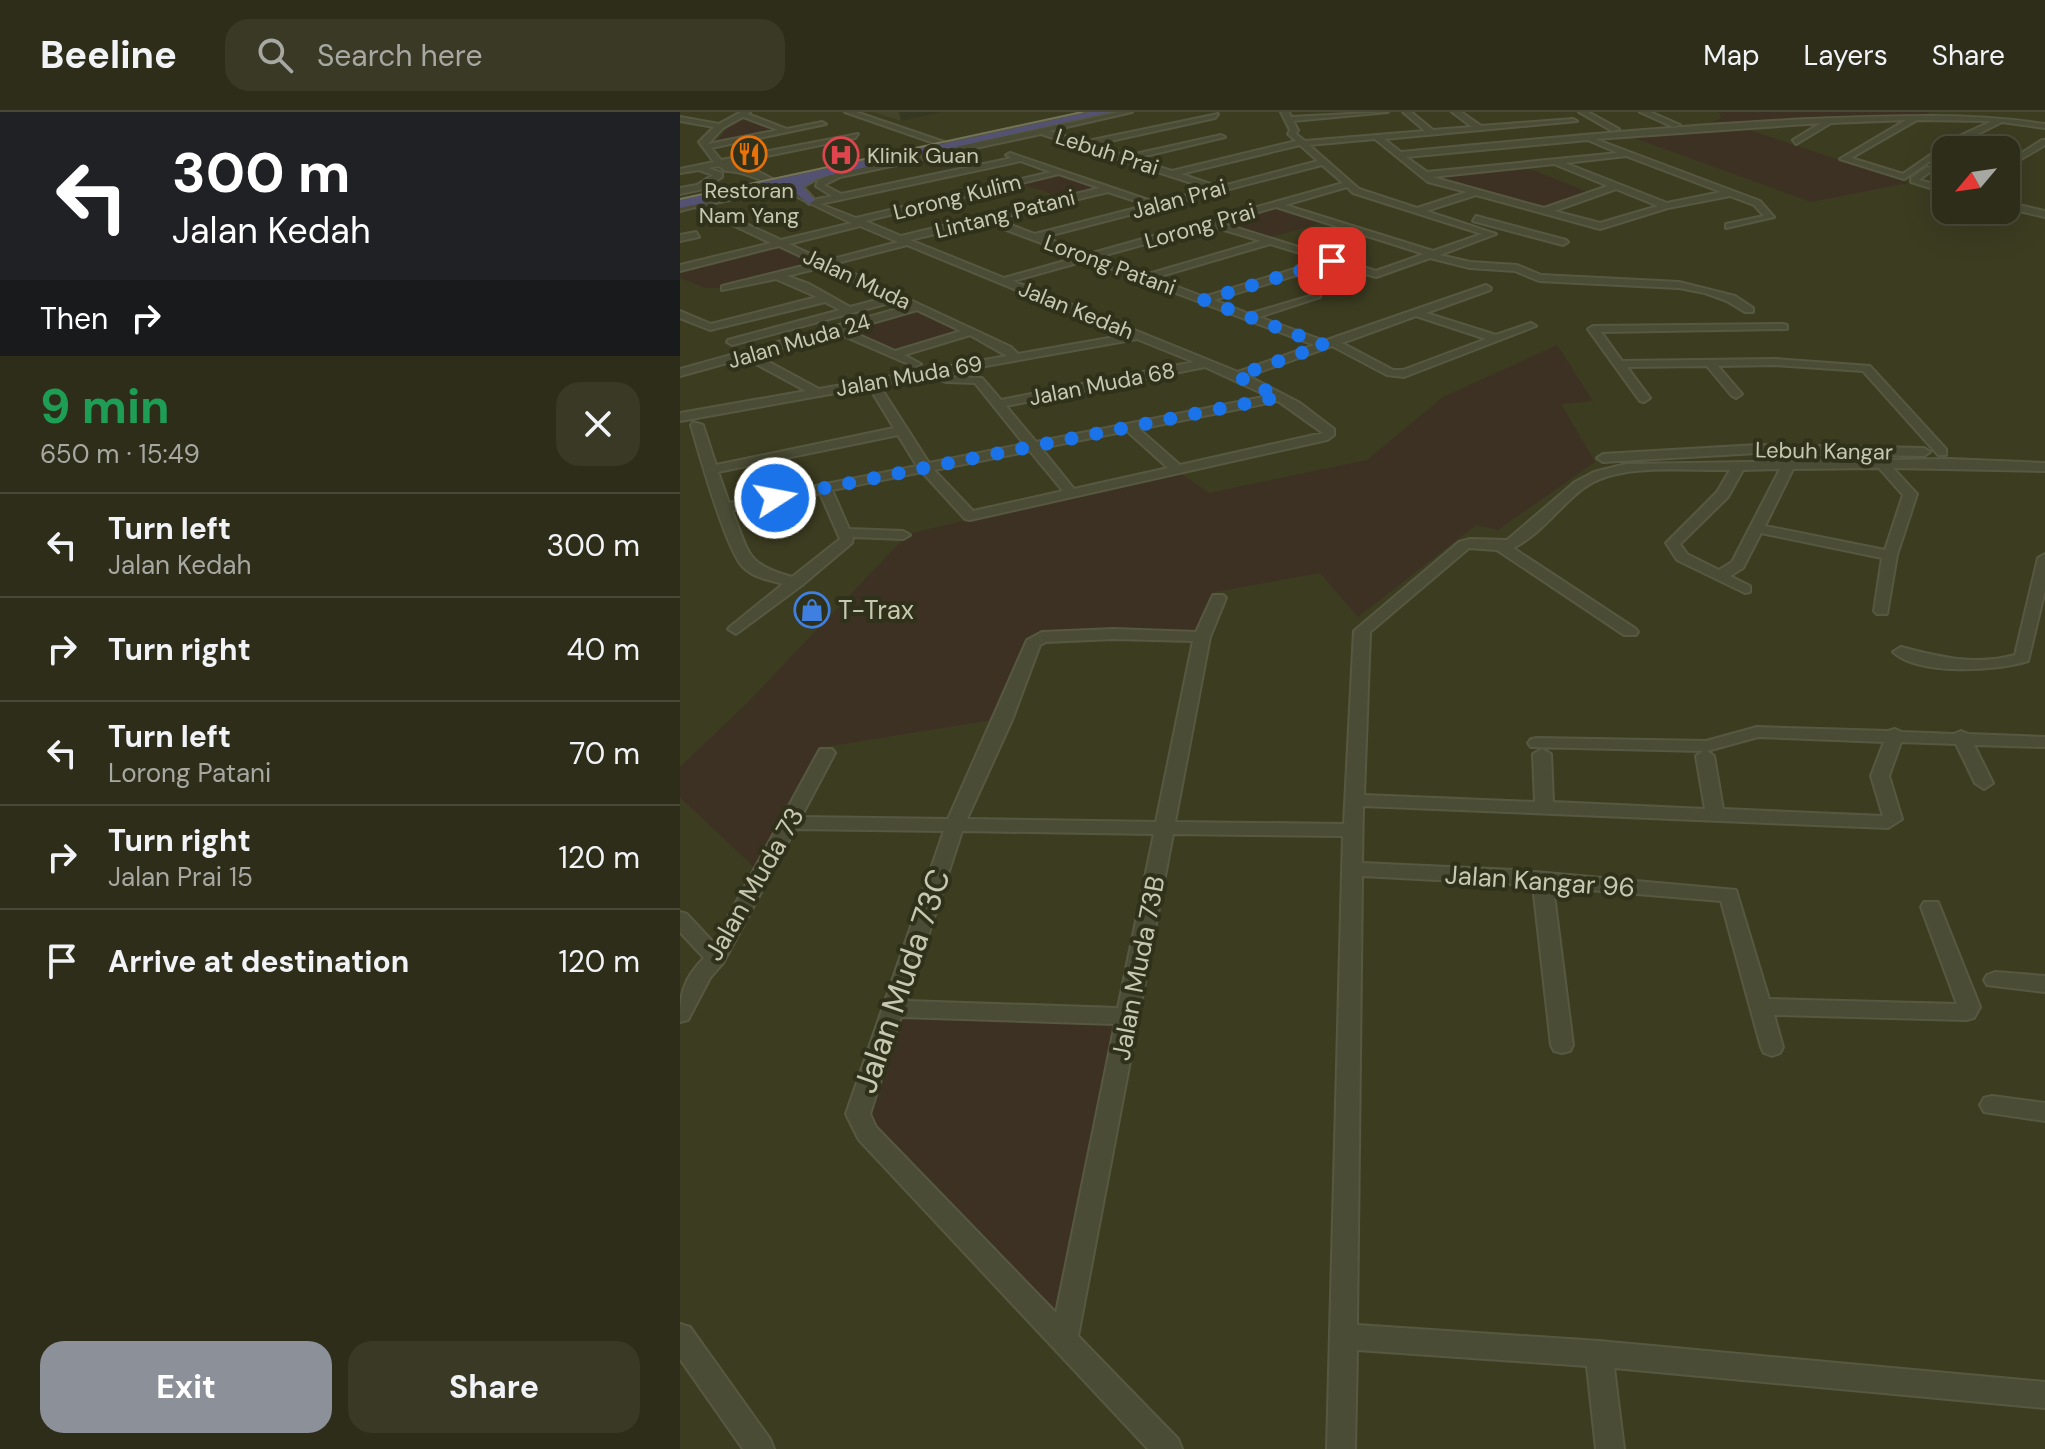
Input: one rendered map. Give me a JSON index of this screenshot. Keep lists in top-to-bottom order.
{
  "streets": {
    "street": [
      "Lebuh Prai",
      "Lorong Kulim",
      "Jalan Prai",
      "Lintang Patani",
      "Lorong Prai",
      "Lorong Patani",
      "Jalan Muda",
      "Jalan Kedah",
      "Jalan Muda 24",
      "Jalan Muda 69",
      "Jalan Muda 68",
      "Lebuh Kangar",
      "Jalan Kangar 96",
      "Jalan Muda 73",
      "Jalan Muda 73B",
      "Jalan Muda 73C"
    ]
  },
  "crossings": [
    ["Lebuh Prai", "Jalan Prai"],
    ["Lorong Kulim", "Jalan Muda"],
    ["Lorong Kulim", "Jalan Kedah"],
    ["Jalan Prai", "Lorong Patani"],
    ["Lintang Patani", "Lorong Patani"],
    ["Lintang Patani", "Jalan Muda"],
    ["Lintang Patani", "Jalan Kedah"],
    ["Lorong Prai", "Lorong Patani"],
    ["Lorong Prai", "Jalan Kedah"],
    ["Jalan Muda", "Jalan Muda 24"],
    ["Jalan Muda", "Jalan Muda 69"],
    ["Jalan Kedah", "Jalan Muda 69"],
    ["Jalan Kedah", "Jalan Muda 68"],
    ["Jalan Muda 73B", "Jalan Muda 73C"]
  ],
  "places": {
    "restaurant": ["Restoran Nam Yang"],
    "hospital": ["Klinik Guan"],
    "shop": ["T-Trax"]
  },
  "north": "bottom left",
  "page": {
    "header": "Beeline",
    "search": "Search here",
    "nav": ["Map", "Layers", "Share"],
    "turn": ["300 m", "Jalan Kedah"],
    "then": "Then",
    "heading": ["9 min", "650 m · 15:49"],
    "list": [
      {
        "name": "Turn left",
        "note": "Jalan Kedah",
        "value": "300 m"
      },
      {
        "name": "Turn right",
        "value": "40 m"
      },
      {
        "name": "Turn left",
        "note": "Lorong Patani",
        "value": "70 m"
      },
      {
        "name": "Turn right",
        "note": "Jalan Prai 15",
        "value": "120 m"
      },
      {
        "name": "Arrive at destination",
        "value": "120 m"
      }
    ],
    "buttons": ["Exit", "Share"]
  }
}
